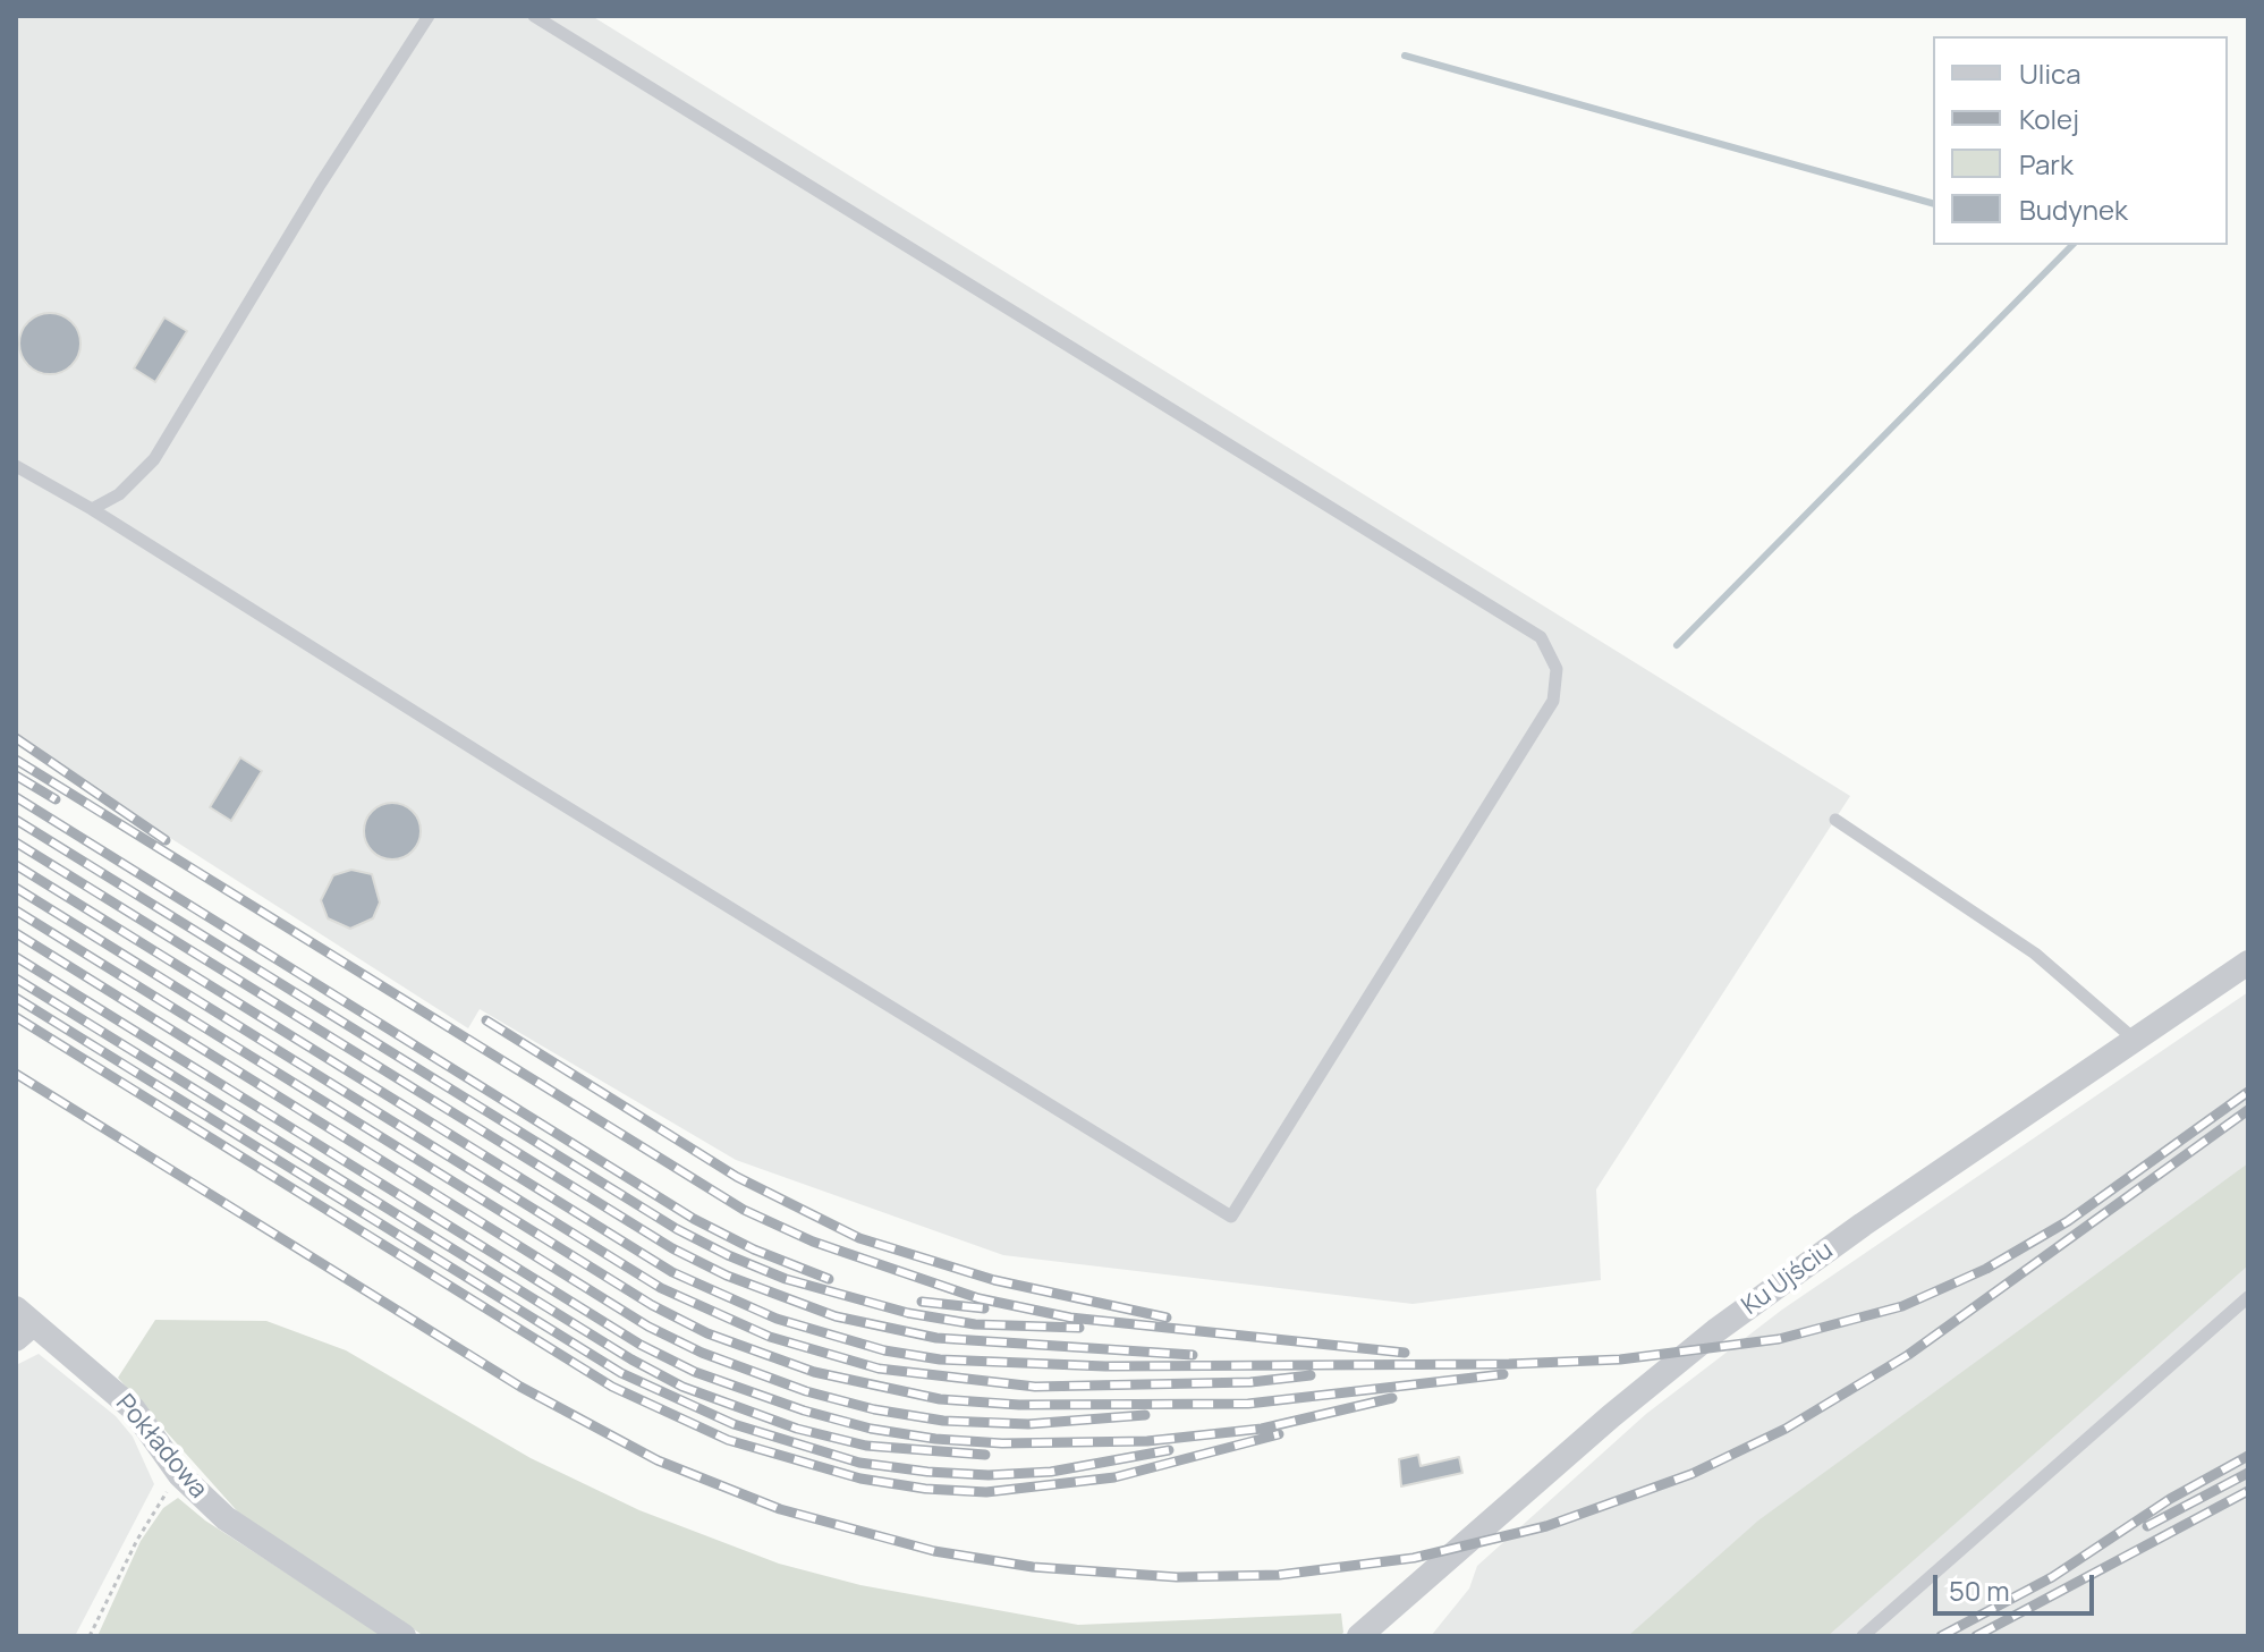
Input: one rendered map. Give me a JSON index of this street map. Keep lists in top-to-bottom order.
{
  "streets": {
    "street": ["Ku Ujściu", "Pokładowa"]
  },
  "legend": [
    "Ulica",
    "Kolej",
    "Park",
    "Budynek"
  ],
  "scale_bar": "50 m"
}
